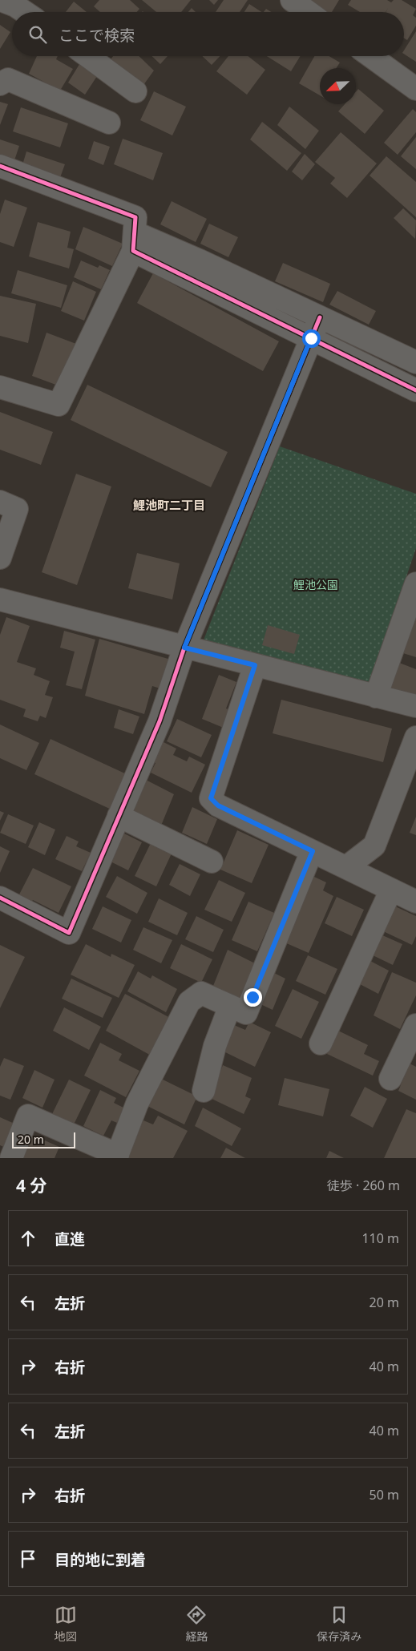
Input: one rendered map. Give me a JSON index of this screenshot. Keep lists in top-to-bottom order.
{
  "districts": ["鯉池町二丁目"],
  "parks": ["鯉池公園"],
  "scale_bar": "20 m",
  "north": "bottom left",
  "page": {
    "search": "ここで検索",
    "scale": "20 m",
    "heading": ["4 分", "徒歩 · 260 m"],
    "list": [
      ["直進", "110 m"],
      ["左折", "20 m"],
      ["右折", "40 m"],
      ["左折", "40 m"],
      ["右折", "50 m"],
      "目的地に到着"
    ],
    "nav": ["地図", "経路", "保存済み"]
  }
}
